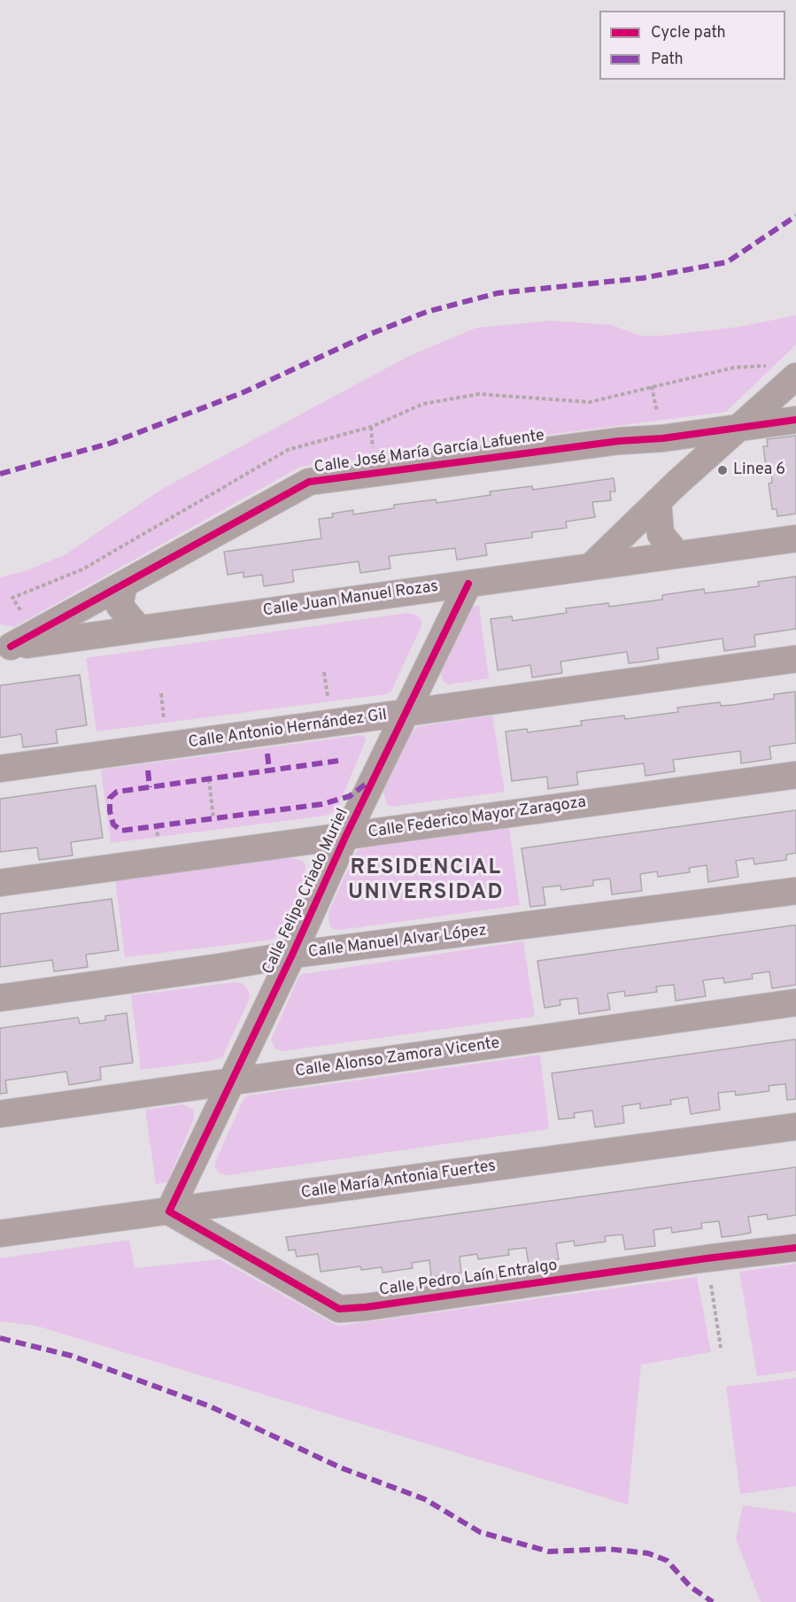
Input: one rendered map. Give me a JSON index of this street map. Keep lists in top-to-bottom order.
{
  "streets": {
    "street": [
      "Calle José María García Lafuente",
      "Calle Juan Manuel Rozas",
      "Calle Antonio Hernández Gil",
      "Calle Federico Mayor Zaragoza",
      "Calle Felipe Criado Muriel",
      "Calle Manuel Alvar López",
      "Calle Alonso Zamora Vicente",
      "Calle María Antonia Fuertes",
      "Calle Pedro Laín Entralgo"
    ]
  },
  "crossings": [
    ["Calle José María García Lafuente", "Calle Juan Manuel Rozas"],
    ["Calle Juan Manuel Rozas", "Calle Felipe Criado Muriel"],
    ["Calle Antonio Hernández Gil", "Calle Felipe Criado Muriel"],
    ["Calle Federico Mayor Zaragoza", "Calle Felipe Criado Muriel"],
    ["Calle Felipe Criado Muriel", "Calle Manuel Alvar López"],
    ["Calle Felipe Criado Muriel", "Calle Alonso Zamora Vicente"],
    ["Calle Felipe Criado Muriel", "Calle María Antonia Fuertes"],
    ["Calle Felipe Criado Muriel", "Calle Pedro Laín Entralgo"],
    ["Calle María Antonia Fuertes", "Calle Pedro Laín Entralgo"]
  ],
  "districts": ["RESIDENCIAL UNIVERSIDAD"],
  "places": ["Linea 6"],
  "legend": ["Cycle path", "Path"]
}
